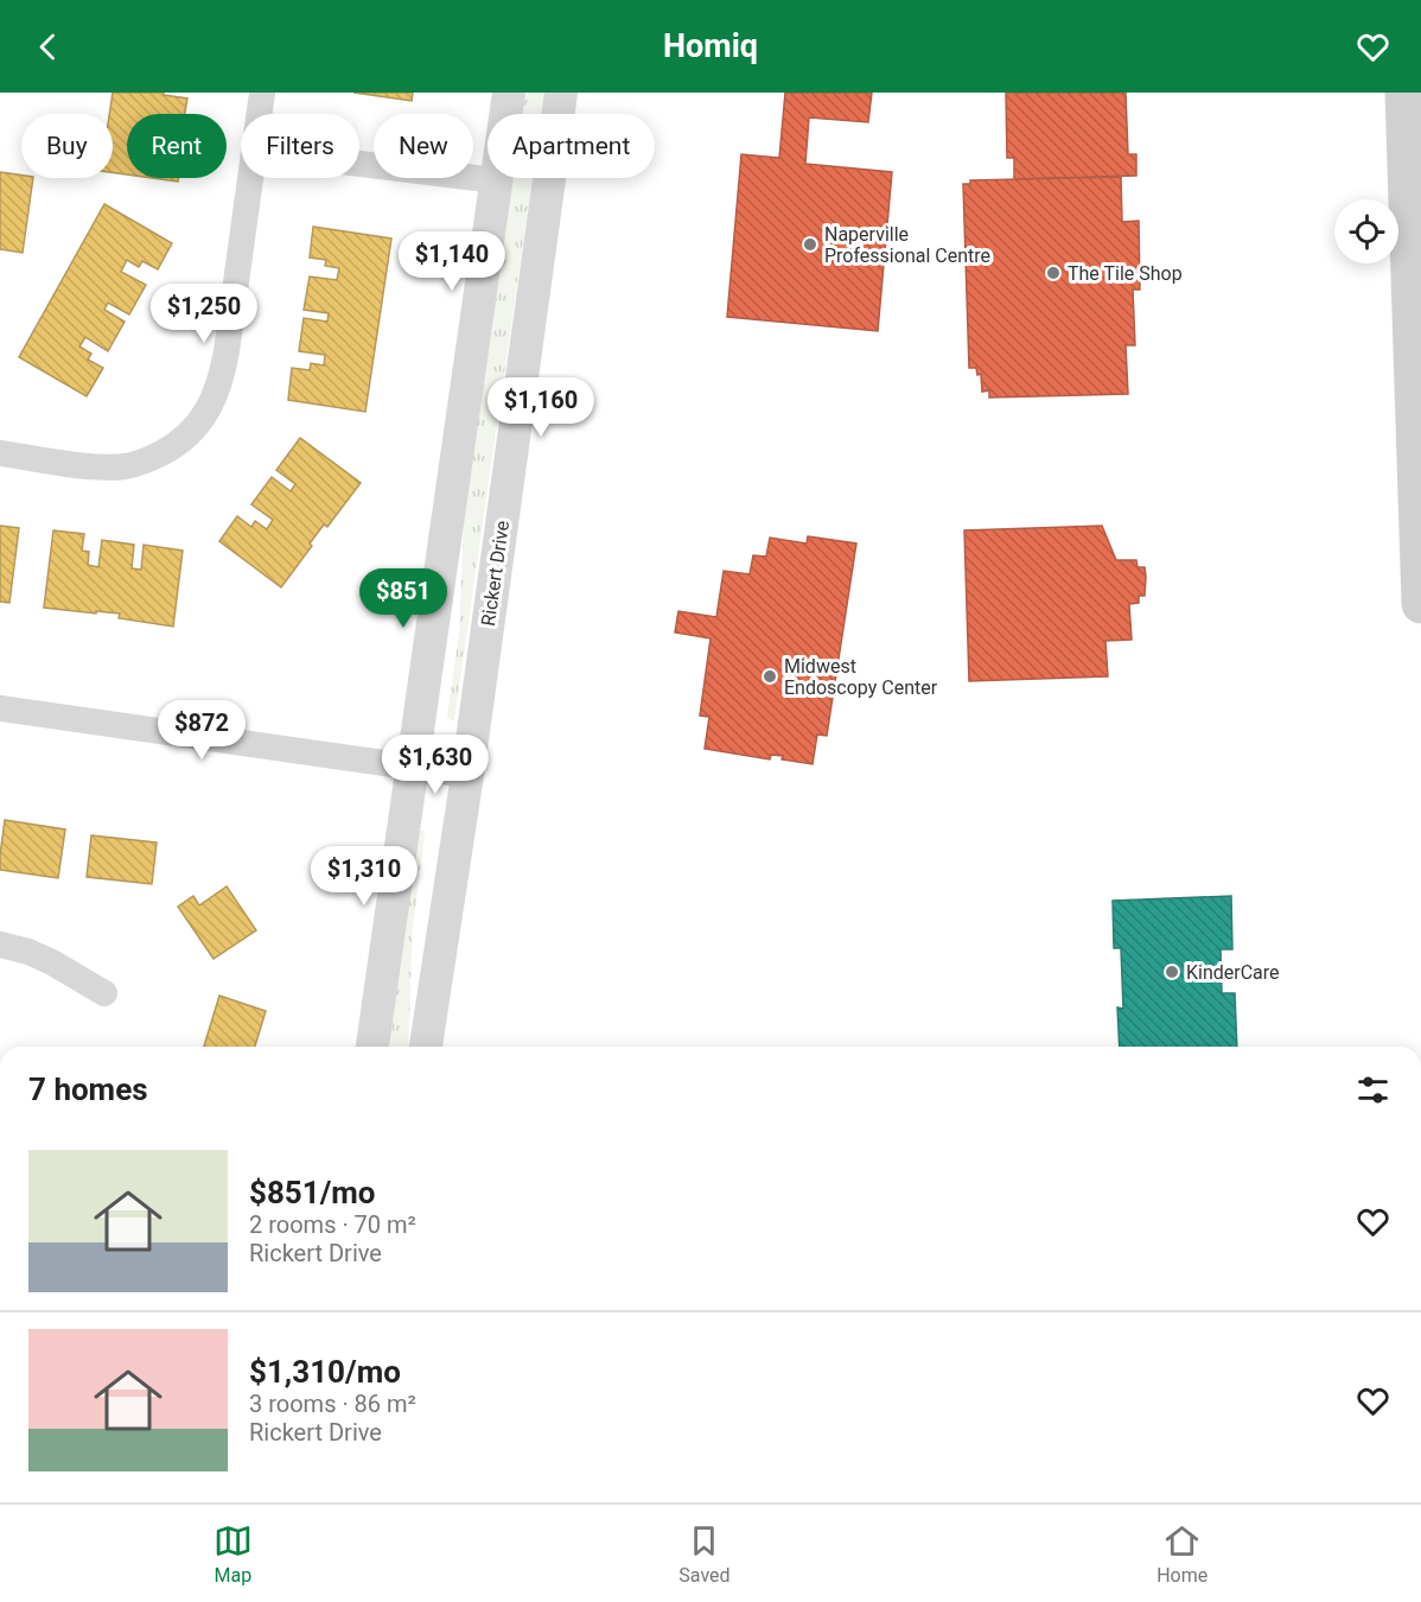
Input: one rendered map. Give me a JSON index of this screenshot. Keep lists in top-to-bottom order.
{
  "streets": {
    "street": ["Rickert Drive"]
  },
  "places": [
    "Naperville Professional Centre",
    "The Tile Shop",
    "Midwest Endoscopy Center",
    "KinderCare"
  ],
  "page": {
    "header": "Homiq",
    "chip": [
      "Buy",
      "Rent",
      "Filters",
      "New",
      "Apartment"
    ],
    "price": [
      "$1,140",
      "$1,250",
      "$1,160",
      "$851",
      "$872",
      "$1,630",
      "$1,310"
    ],
    "heading": "7 homes",
    "list": [
      {
        "name": "$851/mo",
        "note": "2 rooms · 70 m² · Rickert Drive"
      },
      {
        "name": "$1,310/mo",
        "note": "3 rooms · 86 m² · Rickert Drive"
      }
    ],
    "tabs": ["Map", "Saved", "Home"]
  }
}
